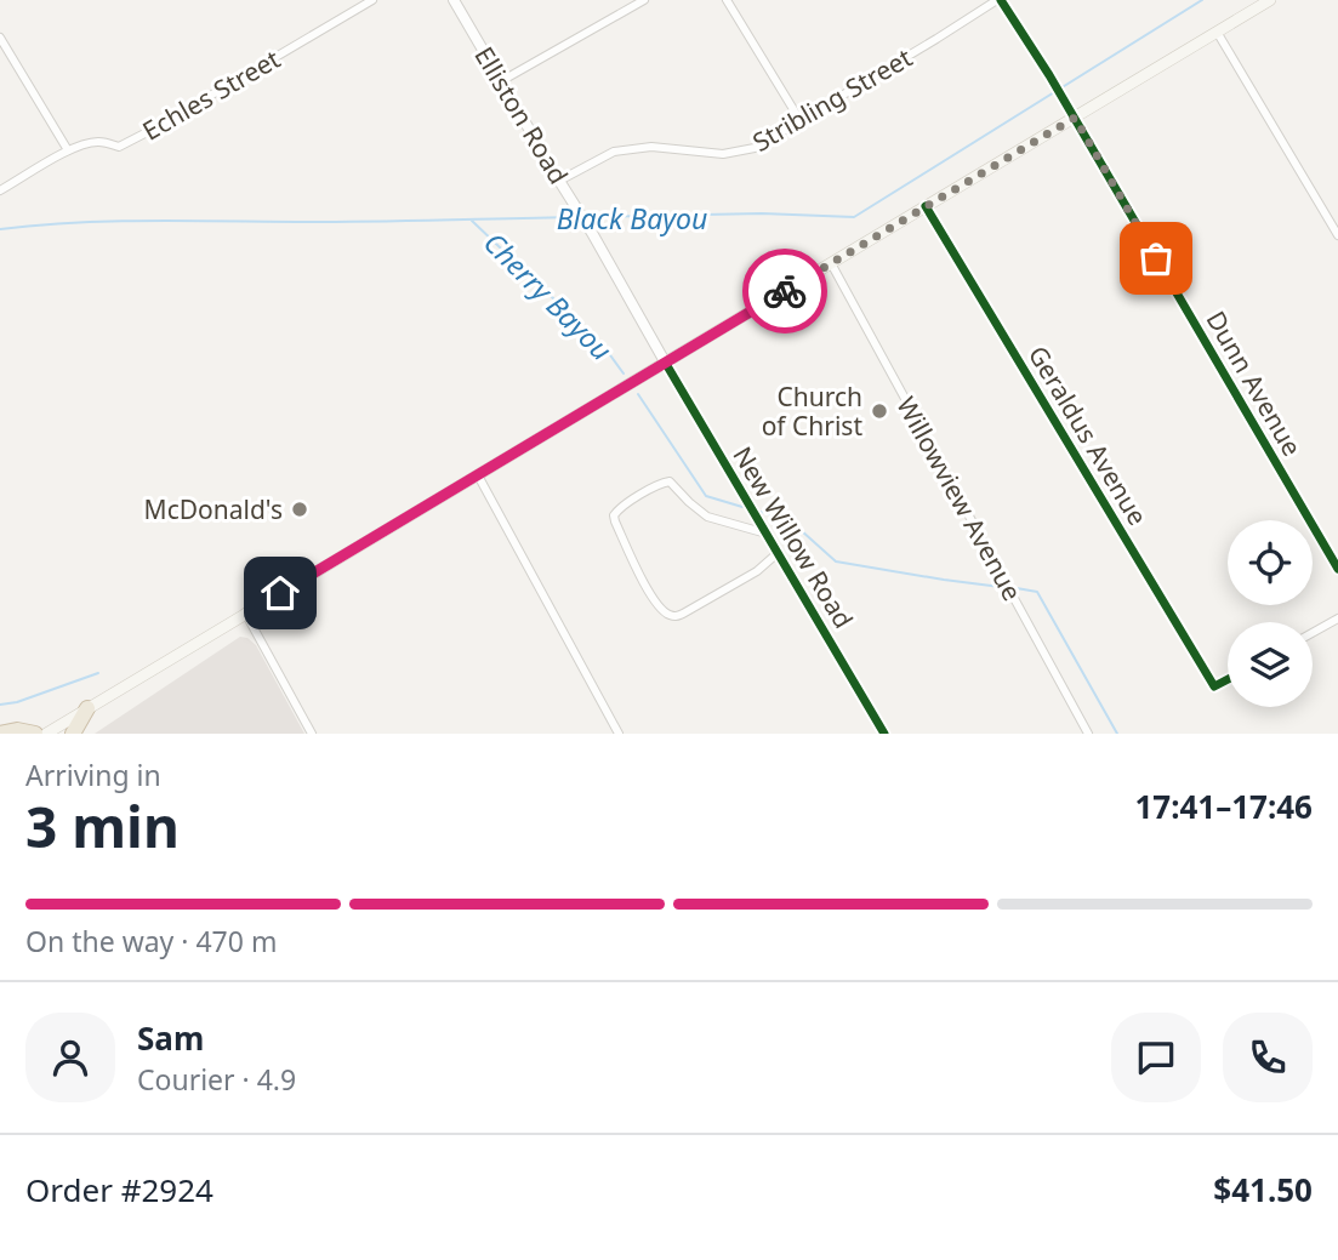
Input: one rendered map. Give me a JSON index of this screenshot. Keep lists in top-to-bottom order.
{
  "streets": {
    "main road": ["New Willow Road"],
    "street": [
      "Echles Street",
      "Stribling Street",
      "Elliston Road",
      "Dunn Avenue",
      "Geraldus Avenue",
      "Willowview Avenue"
    ]
  },
  "crossings": [
    ["Stribling Street", "Elliston Road"],
    ["Stribling Street", "Dunn Avenue"],
    ["Elliston Road", "New Willow Road"]
  ],
  "water": ["Black Bayou", "Cherry Bayou"],
  "places": ["Church of Christ", "McDonald's"],
  "page": {
    "heading": ["3 min", "Arriving in", "17:41–17:46"],
    "panel": [
      "Sam",
      "Courier · 4.9",
      "Order #2924",
      "$41.50"
    ],
    "bar": "On the way · 470 m"
  }
}
